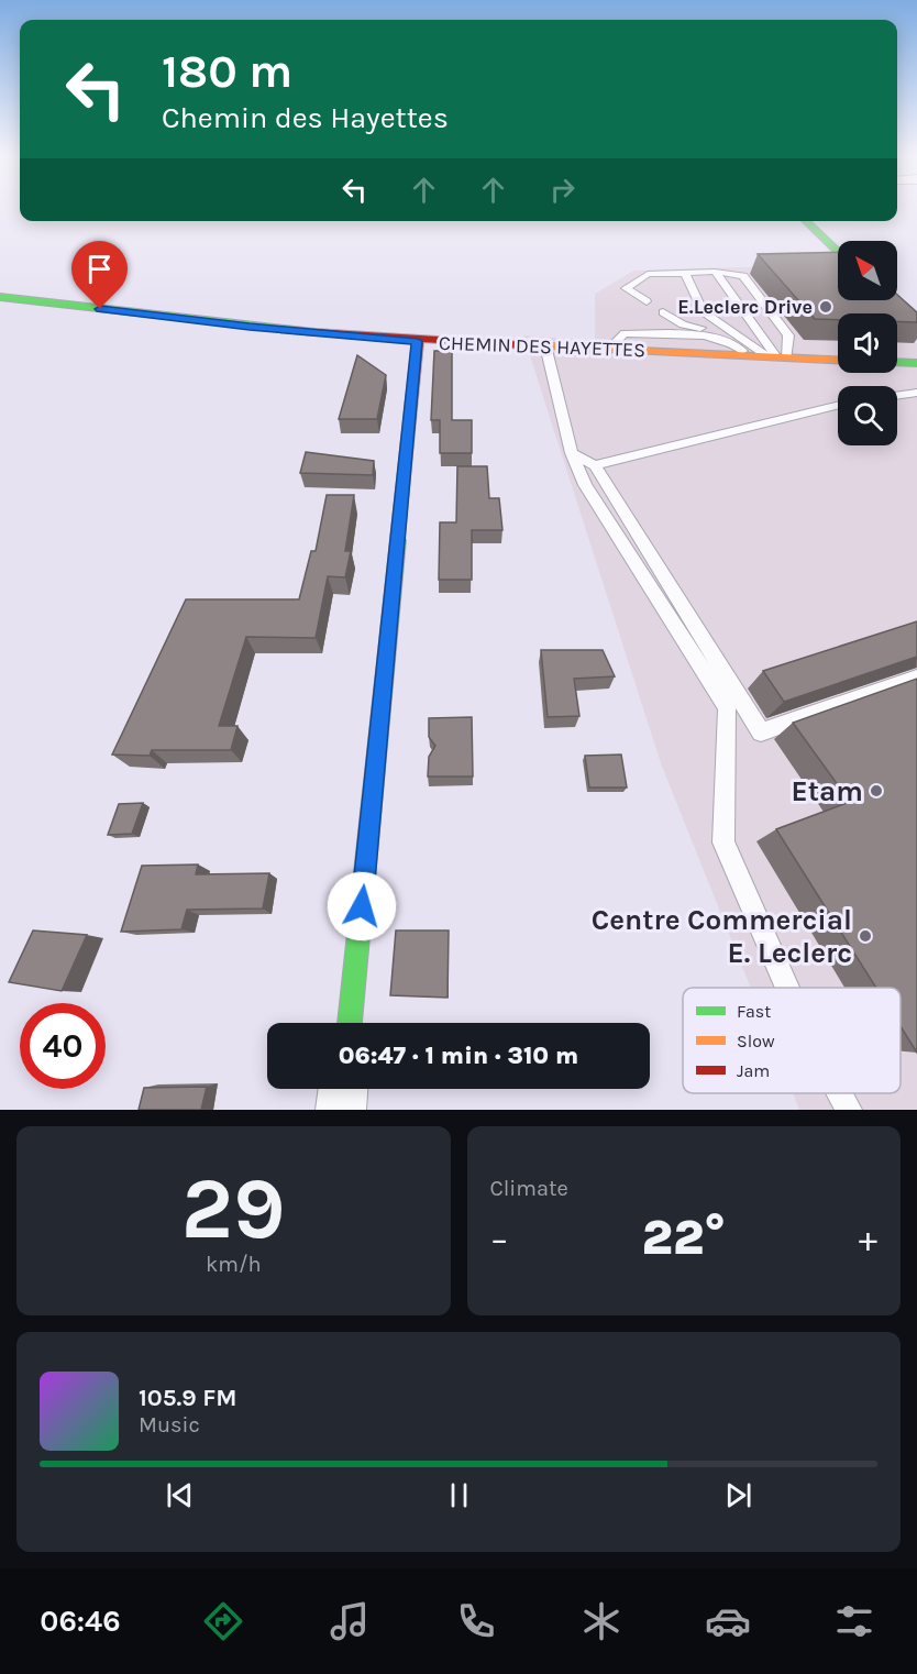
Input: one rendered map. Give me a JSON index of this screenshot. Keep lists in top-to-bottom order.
{
  "streets": {
    "street": ["CHEMIN DES HAYETTES"]
  },
  "places": ["E.Leclerc Drive", "Etam", "Centre Commercial E. Leclerc"],
  "legend": ["Fast", "Slow", "Jam"],
  "north": "top left",
  "page": {
    "turn": ["180 m", "Chemin des Hayettes"],
    "limit": "40",
    "trip": "06:47 · 1 min · 310 m",
    "tile": [
      ["29", "km/h"],
      "Climate"
    ],
    "heat": ["−", "22°", "+"],
    "song": ["105.9 FM", "Music"],
    "tabs": "06:46"
  }
}
